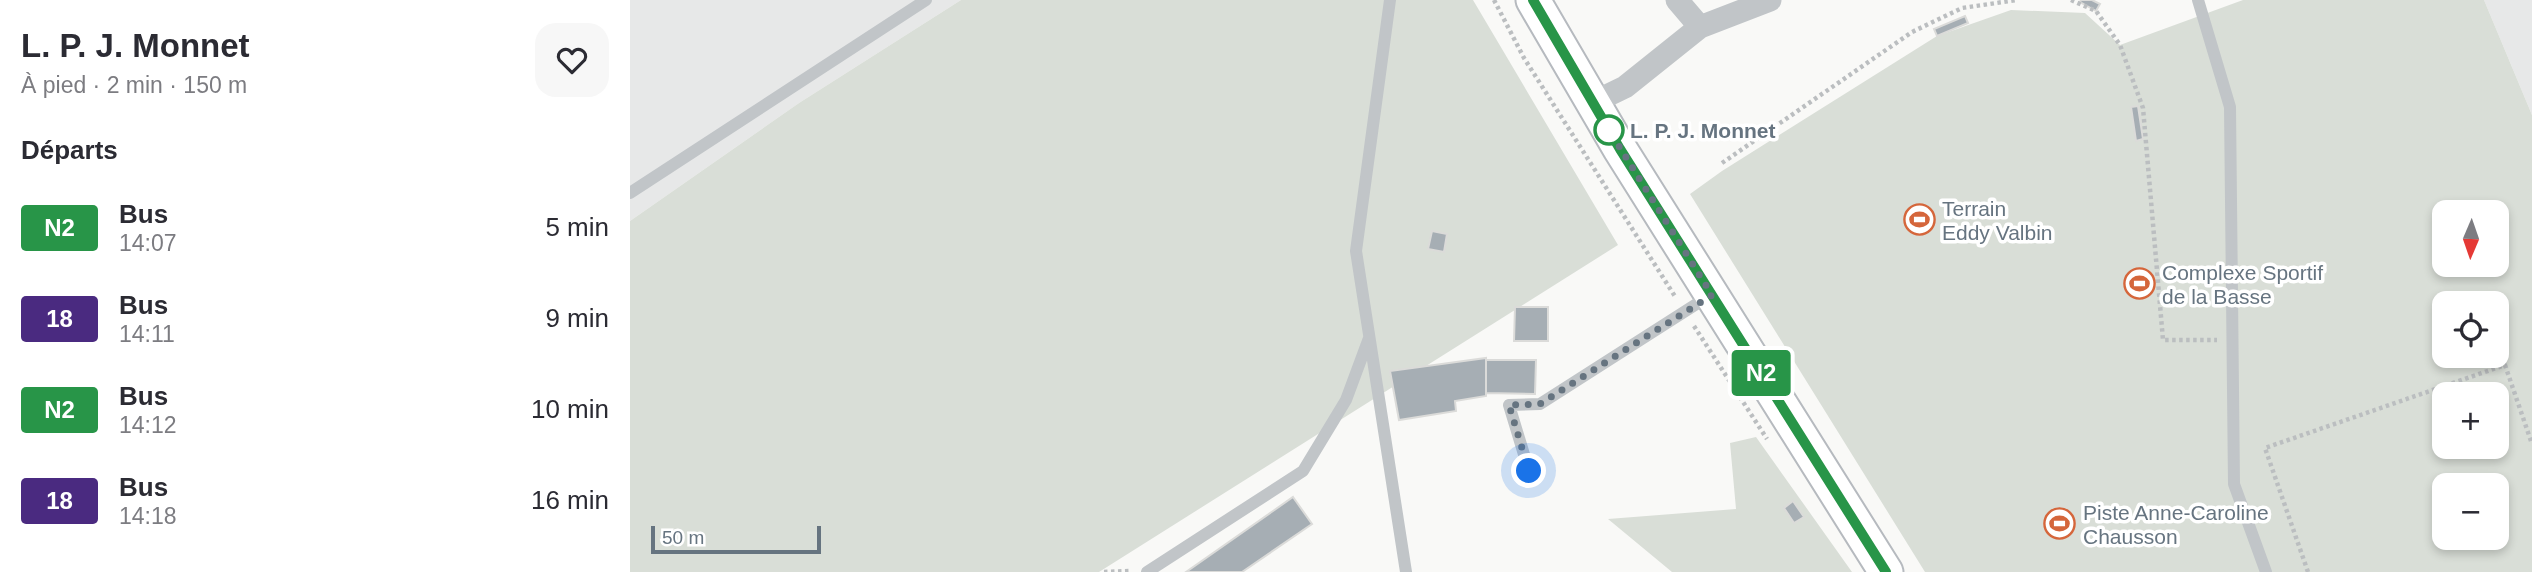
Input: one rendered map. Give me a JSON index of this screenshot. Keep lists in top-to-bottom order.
{
  "places": {
    "other": ["L. P. J. Monnet"],
    "sports": ["Terrain Eddy Valbin", "Complexe Sportif de la Basse", "Piste Anne-Caroline Chausson"]
  },
  "lines": ["bus line N2"],
  "scale_bar": "50 m",
  "north": "bottom",
  "page": {
    "heading": [
      ["L. P. J. Monnet", "À pied · 2 min · 150 m"],
      "Départs"
    ],
    "on_map": "N2",
    "list": [
      {
        "mark": "N2",
        "name": "Bus",
        "note": "14:07",
        "value": "5 min"
      },
      {
        "mark": "18",
        "name": "Bus",
        "note": "14:11",
        "value": "9 min"
      },
      {
        "mark": "N2",
        "name": "Bus",
        "note": "14:12",
        "value": "10 min"
      },
      {
        "mark": "18",
        "name": "Bus",
        "note": "14:18",
        "value": "16 min"
      }
    ],
    "map_buttons": ["+", "−"],
    "scale": "50 m"
  }
}
